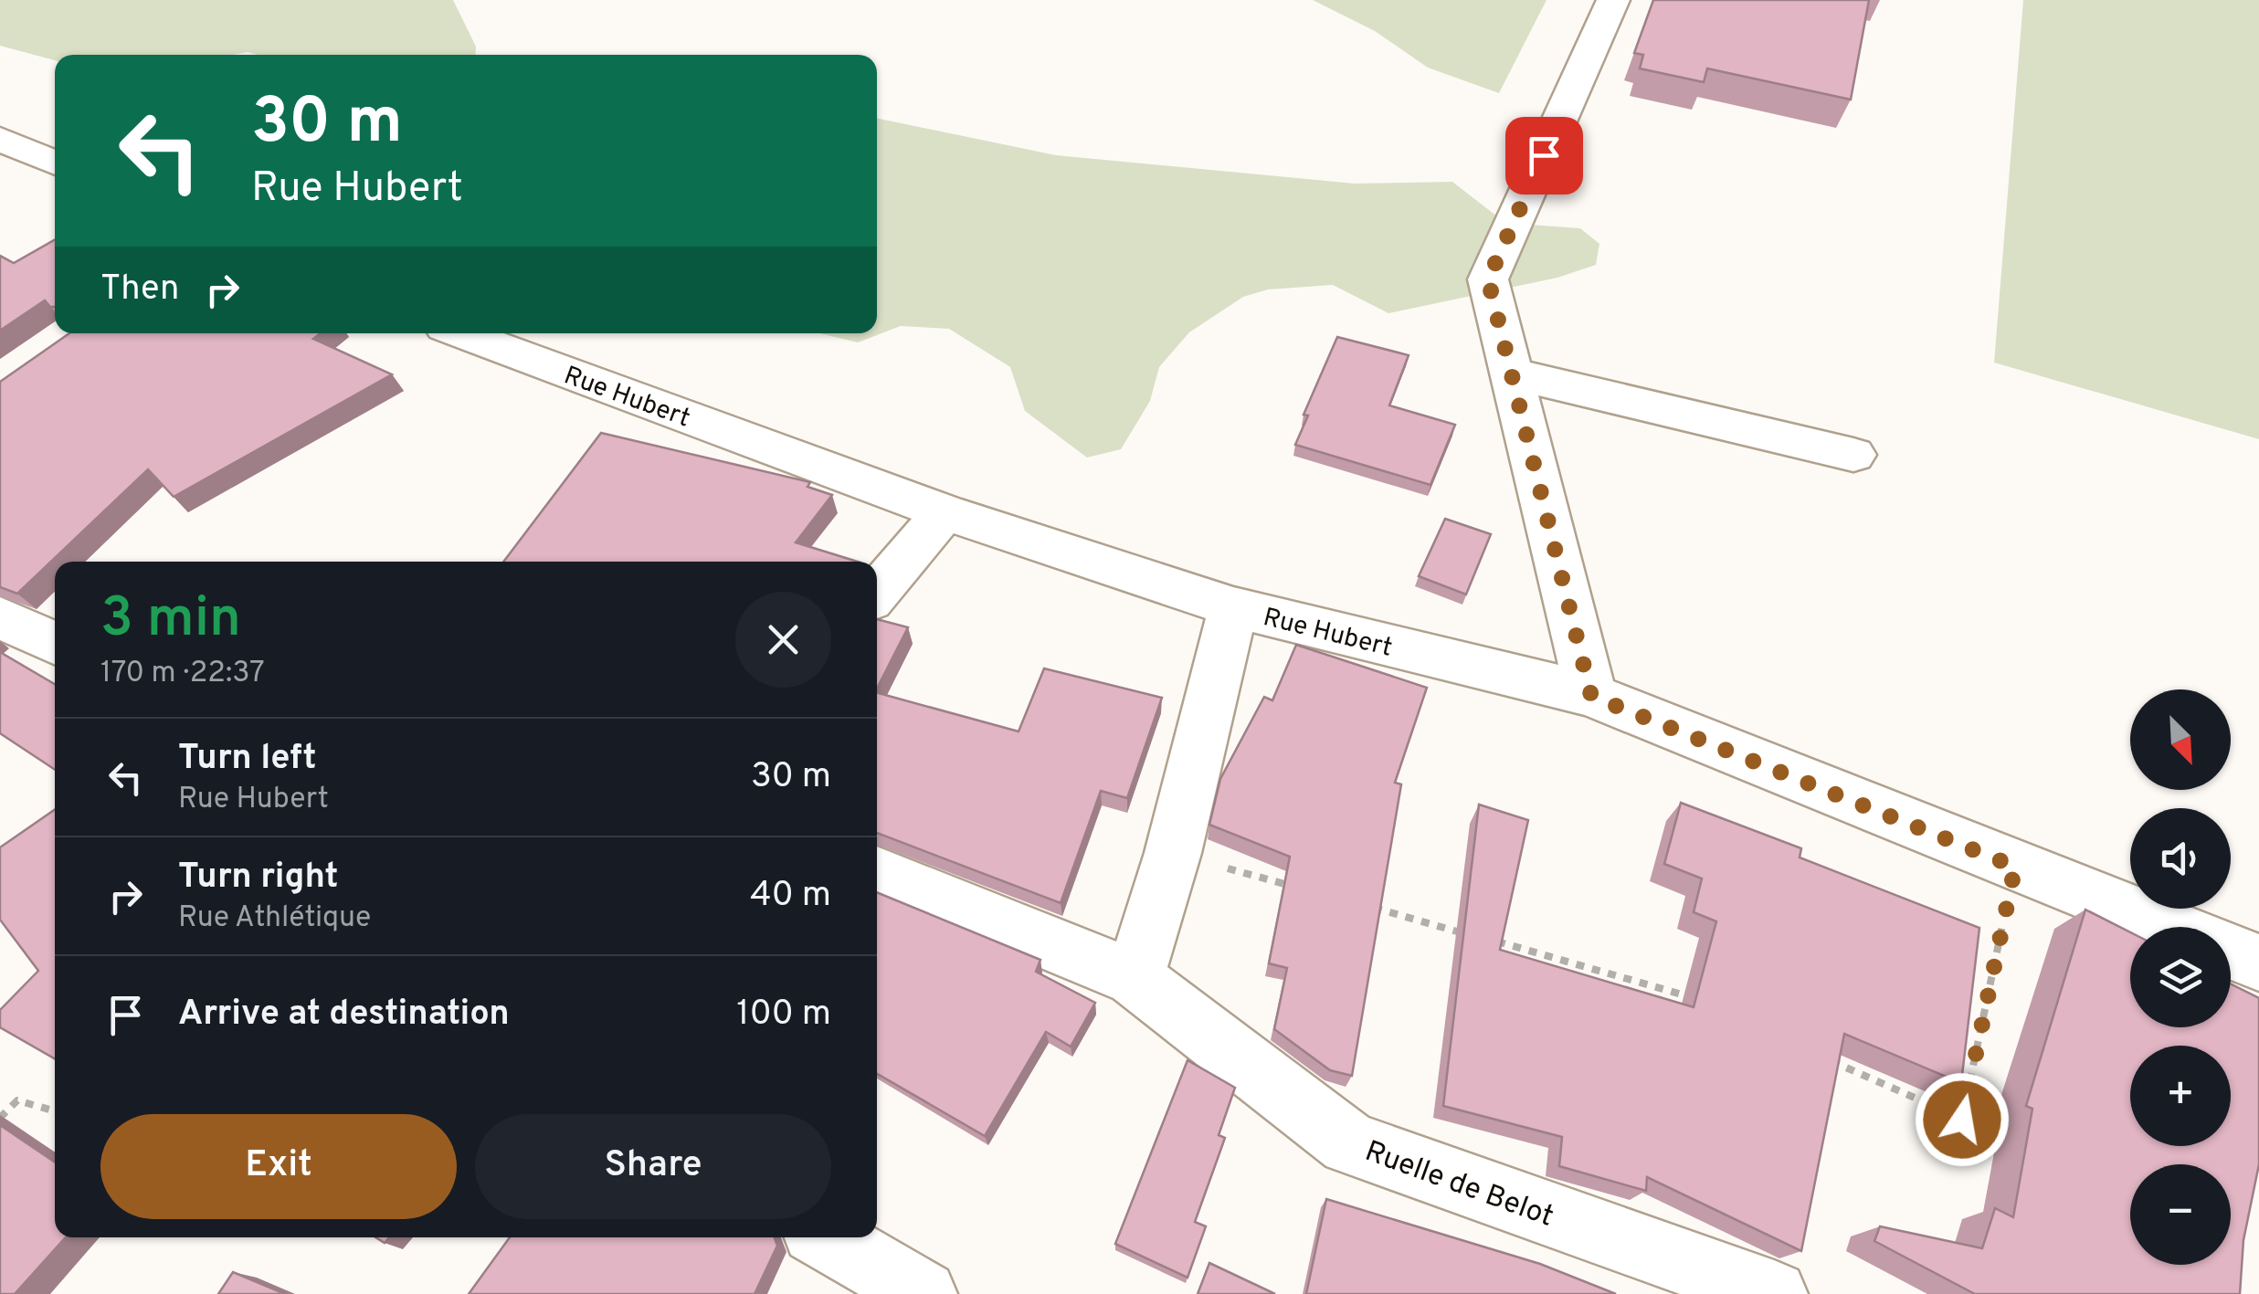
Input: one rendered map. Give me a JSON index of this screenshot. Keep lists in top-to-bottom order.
{
  "streets": {
    "street": ["Rue Hubert", "Ruelle de Belot"]
  },
  "north": "bottom right",
  "page": {
    "turn": ["30 m", "Rue Hubert"],
    "then": "Then",
    "heading": ["3 min", "170 m · 22:37"],
    "map_buttons": ["+", "−"],
    "list": [
      {
        "name": "Turn left",
        "note": "Rue Hubert",
        "value": "30 m"
      },
      {
        "name": "Turn right",
        "note": "Rue Athlétique",
        "value": "40 m"
      },
      {
        "name": "Arrive at destination",
        "value": "100 m"
      }
    ],
    "buttons": ["Exit", "Share"]
  }
}
